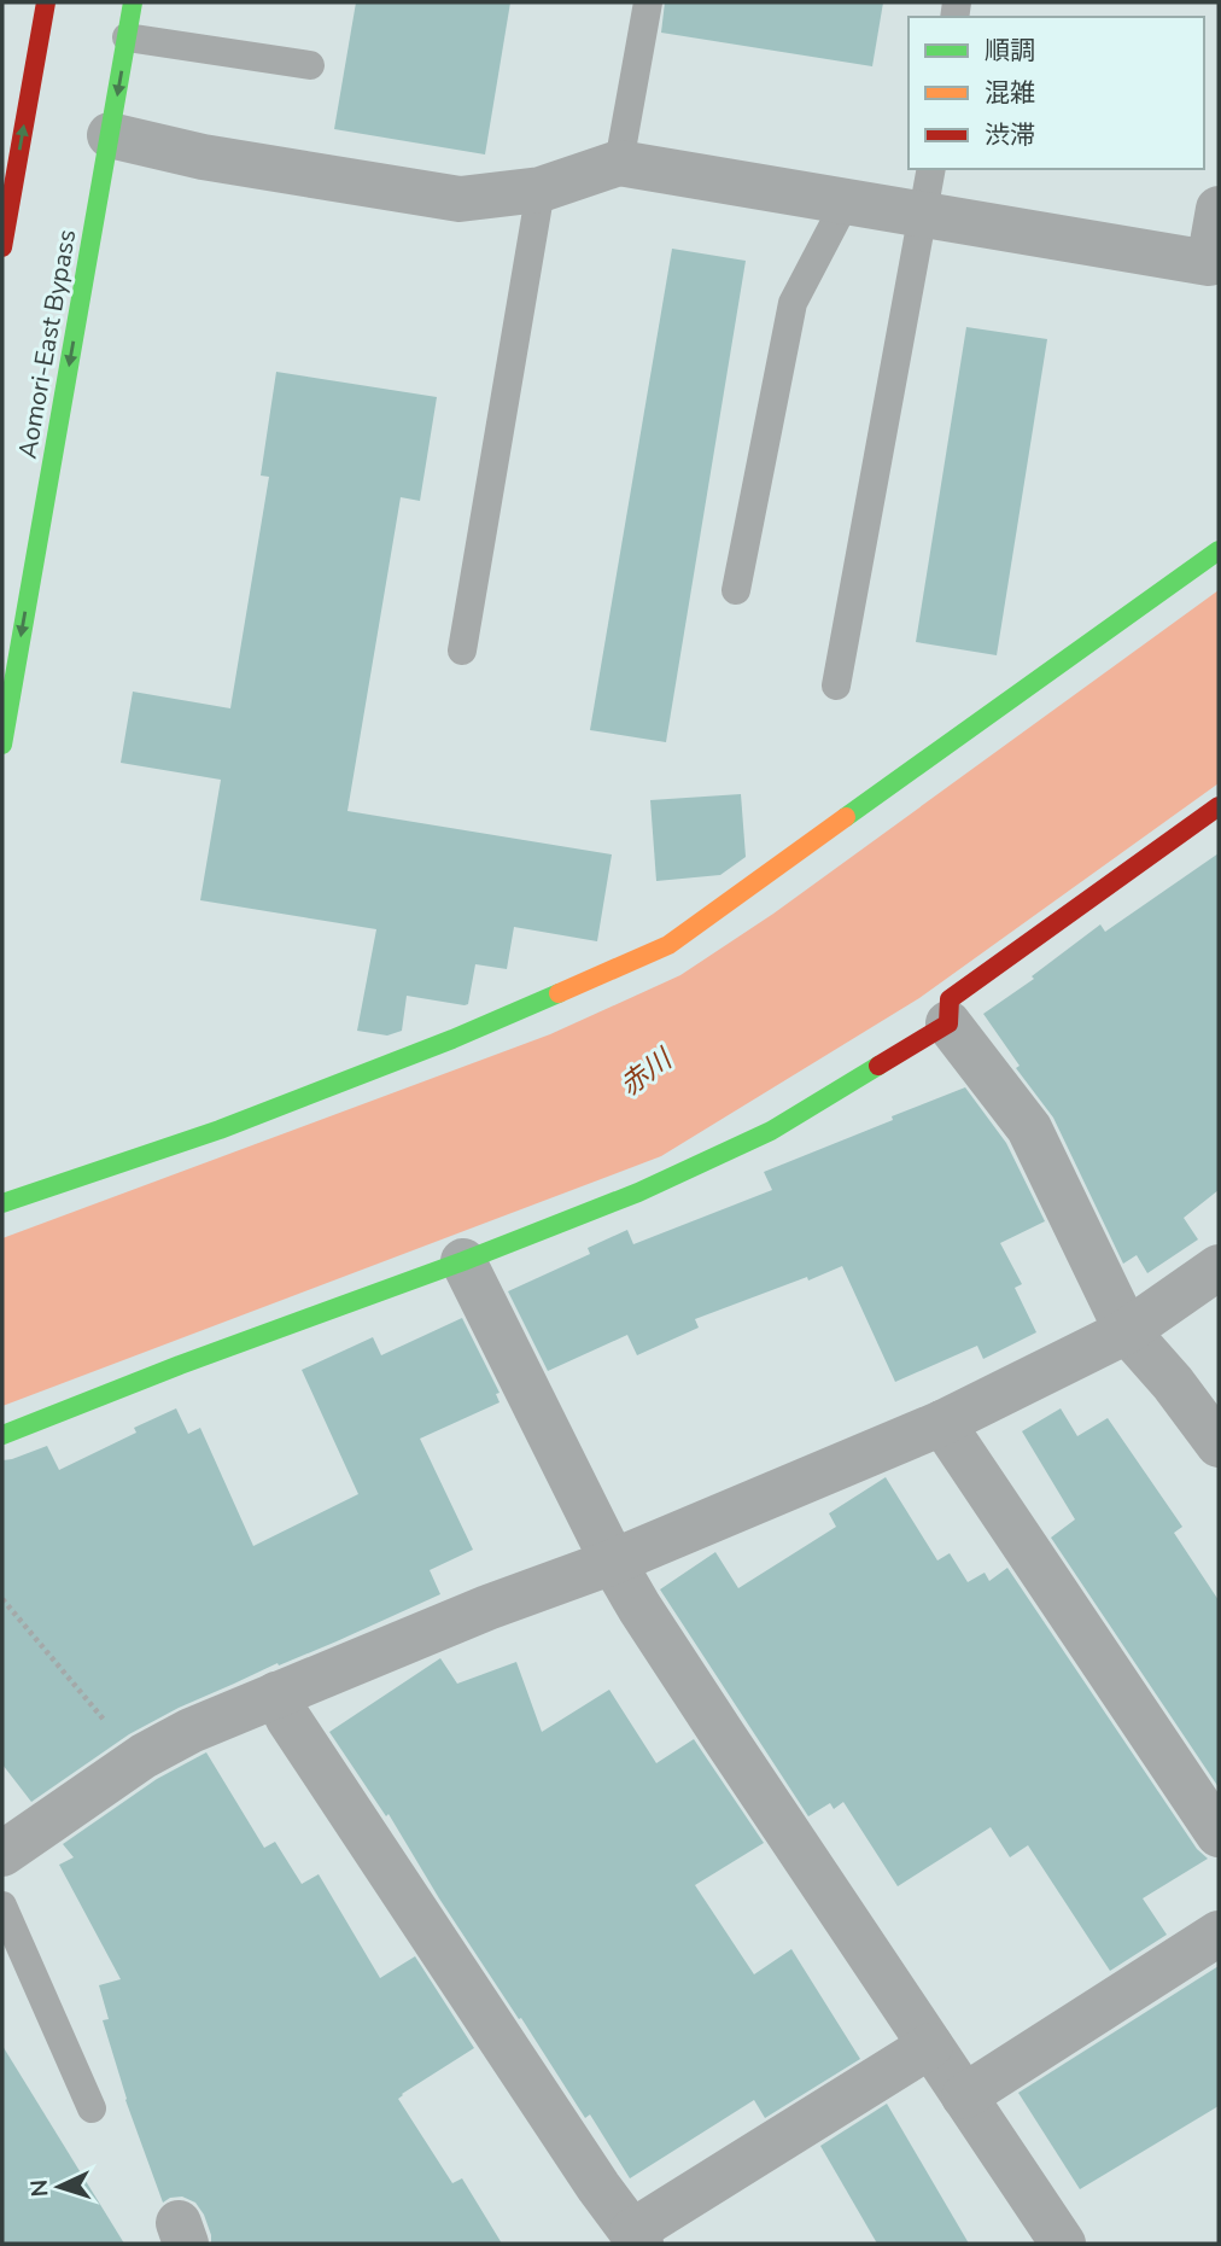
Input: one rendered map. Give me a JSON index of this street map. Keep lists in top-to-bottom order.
{
  "streets": {
    "main road": ["Aomori-East Bypass"]
  },
  "water": ["赤川"],
  "legend": ["順調", "混雑", "渋滞"],
  "north": "left"
}
